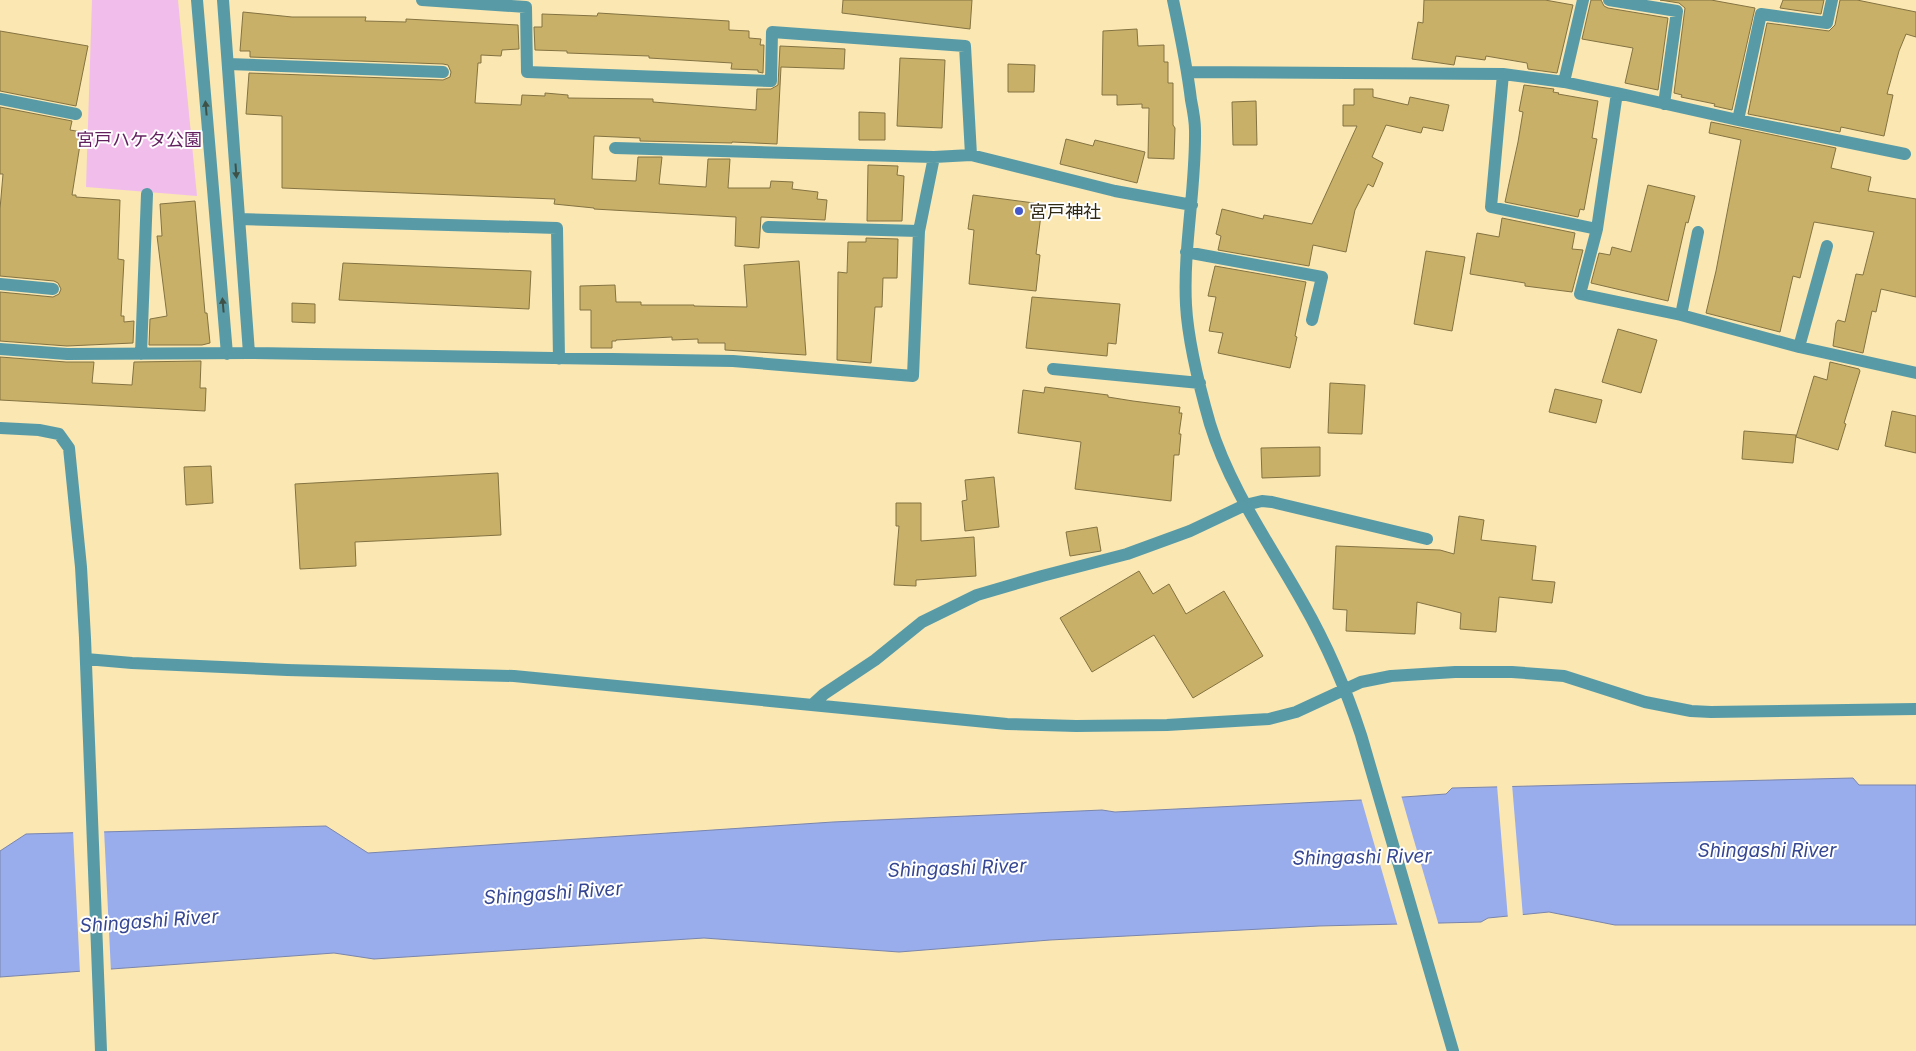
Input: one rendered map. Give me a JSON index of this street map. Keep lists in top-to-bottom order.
{
  "water": ["Shingashi River"],
  "parks": ["宮戸ハケタ公園"],
  "places": ["宮戸神社"]
}
